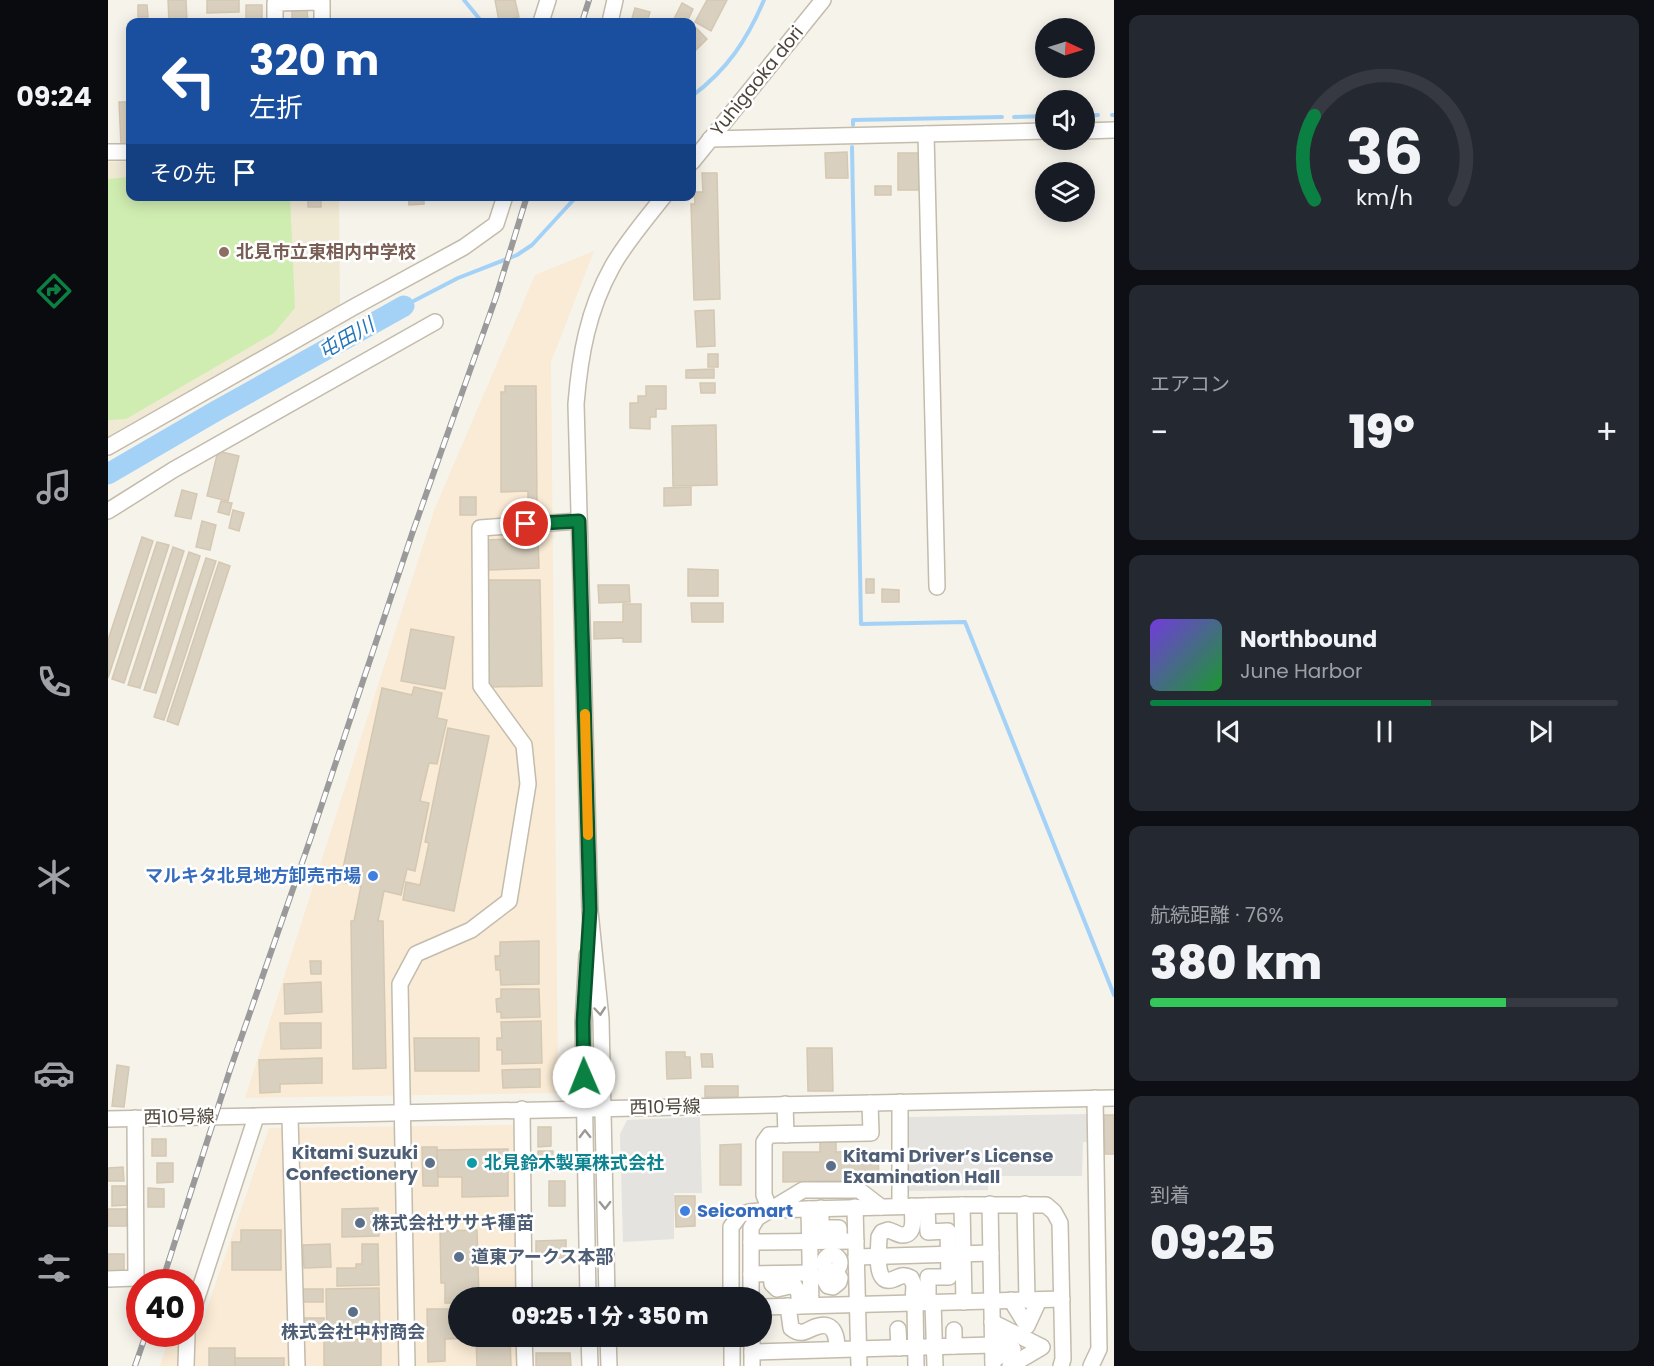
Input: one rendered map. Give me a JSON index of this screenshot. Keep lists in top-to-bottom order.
{
  "streets": {
    "street": ["Yuhigaoka dori", "西10号線"]
  },
  "water": ["屯田川"],
  "places": [
    "北見市立東相内中学校",
    "マルキタ北見地方卸売市場",
    "Kitami Suzuki Confectionery",
    "北見鈴木製菓株式会社",
    "Kitami Driver’s License Examination Hall",
    "Seicomart",
    "株式会社ササキ種苗",
    "道東アークス本部",
    "株式会社中村商会"
  ],
  "north": "right",
  "page": {
    "tabs": "09:24",
    "turn": ["320 m", "左折"],
    "then": "その先",
    "tile": [
      "エアコン",
      ["航続距離 · 76%", "380 km"],
      ["到着", "09:25"]
    ],
    "heat": ["−", "19°", "+"],
    "song": ["Northbound", "June Harbor"],
    "limit": "40",
    "trip": "09:25 · 1 分 · 350 m",
    "gauge": ["36", "km/h"]
  }
}
